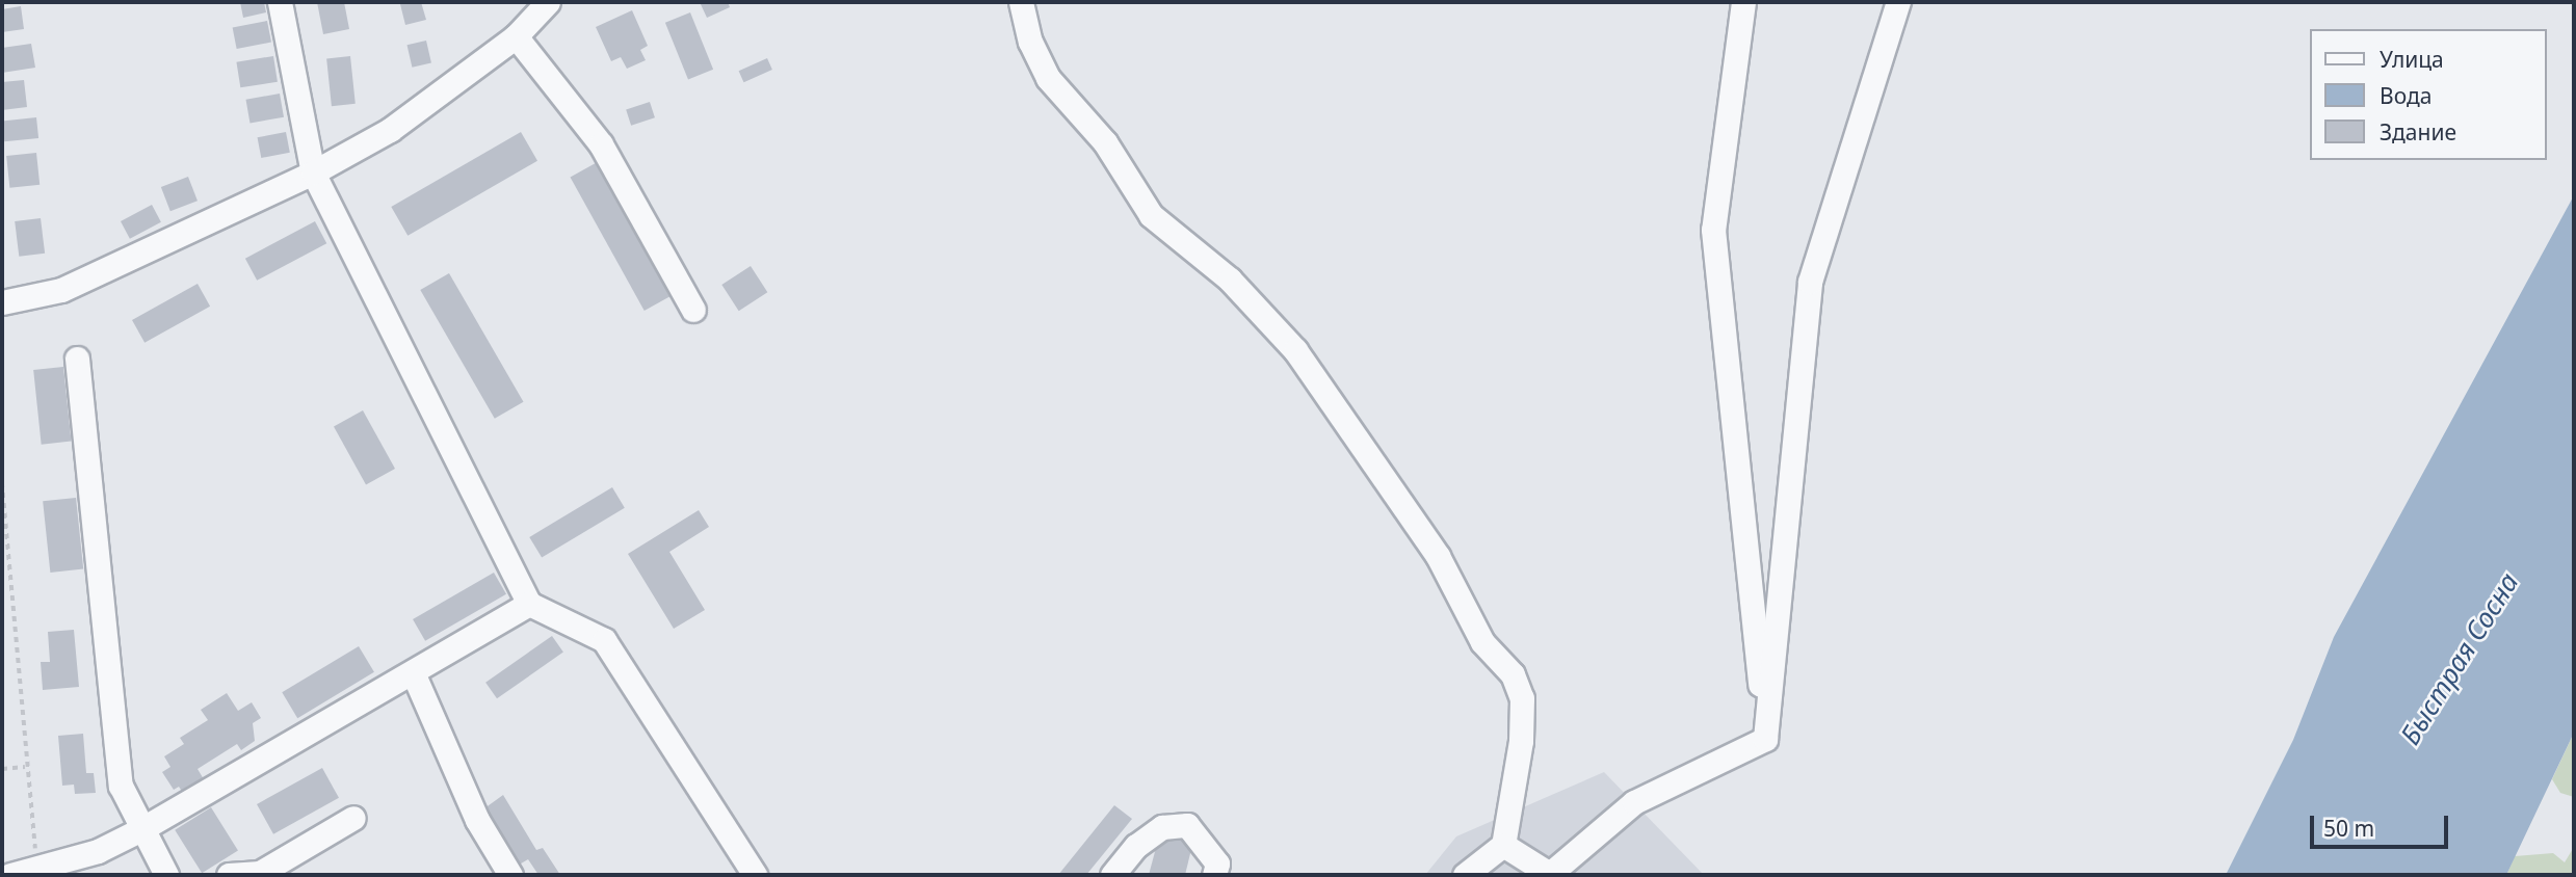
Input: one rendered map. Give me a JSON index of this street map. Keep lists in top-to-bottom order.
{
  "water": ["Быстрая Сосна"],
  "legend": ["Улица", "Вода", "Здание"],
  "scale_bar": "50 m"
}
